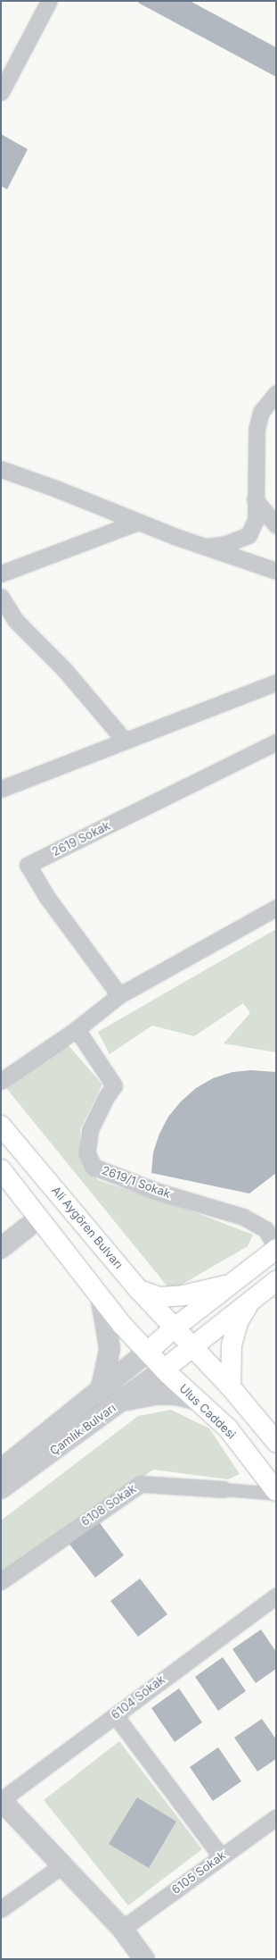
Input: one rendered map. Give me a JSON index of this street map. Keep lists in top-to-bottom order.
{
  "streets": {
    "main road": ["Ali Aygören Bulvarı", "Ulus Caddesi"],
    "street": [
      "2619 Sokak",
      "2619/1 Sokak",
      "Çamlık Bulvarı",
      "6108 Sokak",
      "6104 Sokak",
      "6105 Sokak"
    ]
  },
  "crossings": [
    ["Ulus Caddesi", "Çamlık Bulvarı"],
    ["Ulus Caddesi", "6108 Sokak"]
  ]
}
